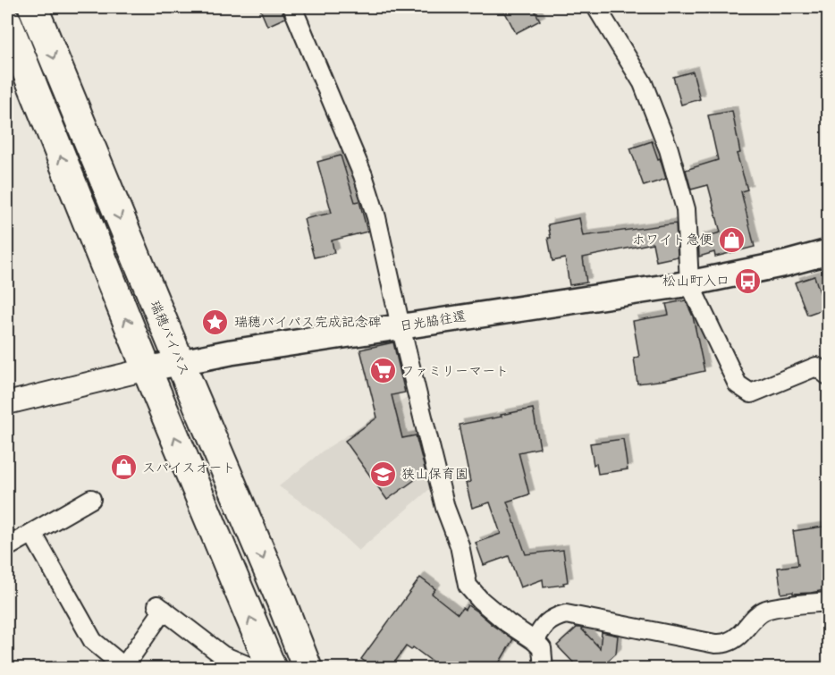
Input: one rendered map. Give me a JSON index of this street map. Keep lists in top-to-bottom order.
{
  "streets": {
    "highway": ["瑞穂バイパス"],
    "main road": ["日光脇往還"]
  },
  "crossings": [
    ["日光脇往還", "瑞穂バイパス"]
  ],
  "places": {
    "shop": ["ホワイト急便", "スパイスオート"],
    "bus stop": ["松山町入口"],
    "place": ["瑞穂バイパス完成記念碑"],
    "supermarket": ["ファミリーマート"],
    "school or university": ["狭山保育園"]
  }
}
